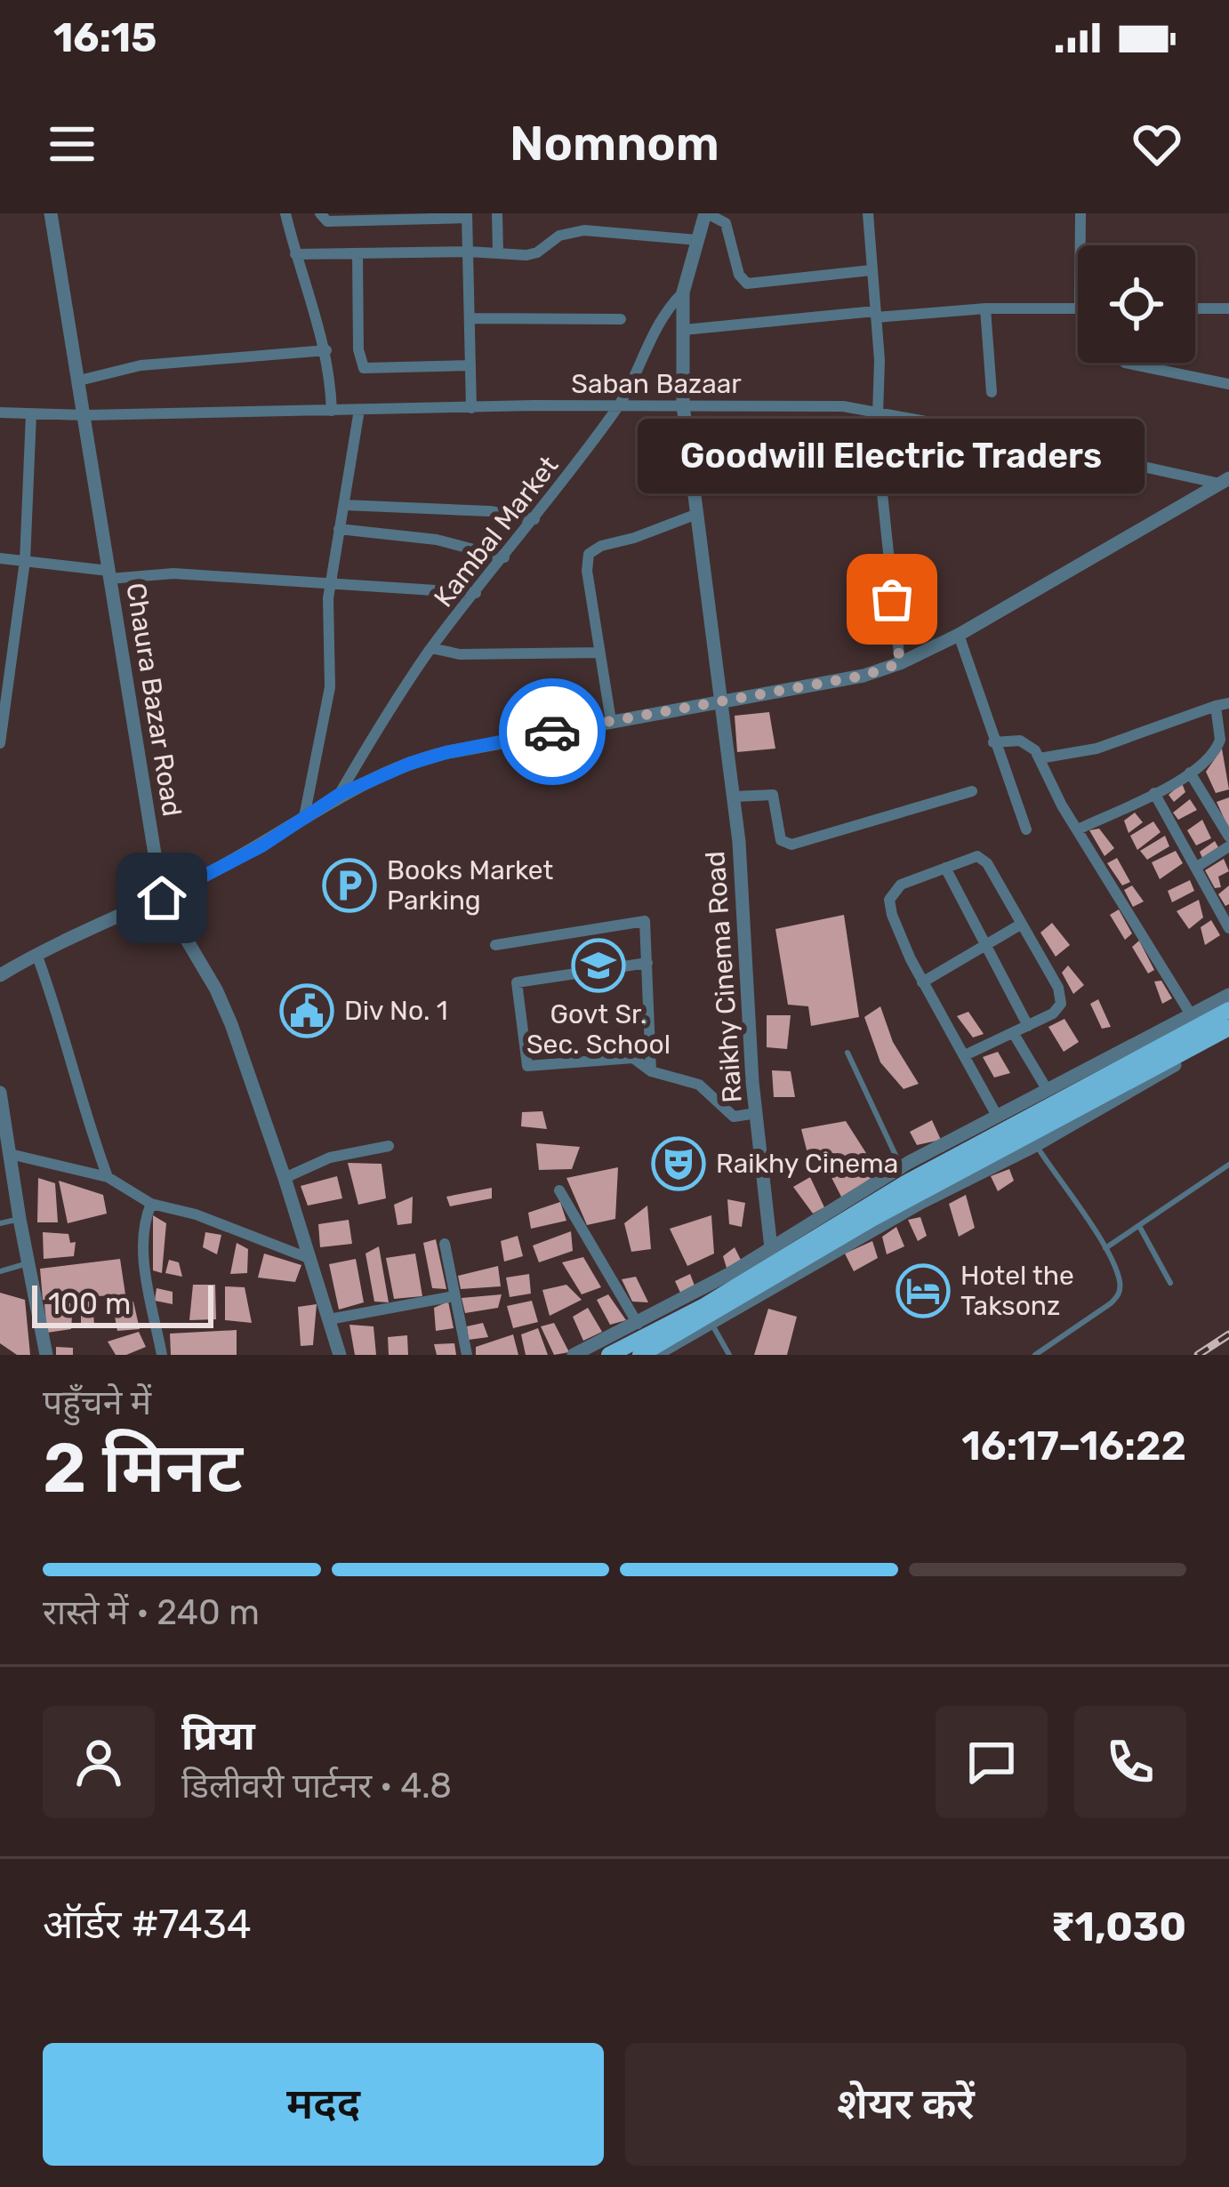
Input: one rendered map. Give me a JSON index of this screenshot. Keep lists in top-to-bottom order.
{
  "streets": {
    "street": [
      "Saban Bazaar",
      "Kambal Market",
      "Chaura Bazar Road",
      "Raikhy Cinema Road"
    ]
  },
  "crossings": [
    ["Saban Bazaar", "Kambal Market"],
    ["Saban Bazaar", "Chaura Bazar Road"],
    ["Saban Bazaar", "Raikhy Cinema Road"],
    ["Kambal Market", "Raikhy Cinema Road"]
  ],
  "places": {
    "other": ["Goodwill Electric Traders"],
    "parking": ["Books Market Parking"],
    "school or university": ["Govt Sr. Sec. School"],
    "public building": ["Div No. 1"],
    "theatre": ["Raikhy Cinema"],
    "hotel": ["Hotel the Taksonz"]
  },
  "scale_bar": "100 m",
  "page": {
    "status": "16:15",
    "header": "Nomnom",
    "bubble": "Goodwill Electric Traders",
    "scale": "100 m",
    "heading": ["2 मिनट", "पहुँचने में", "16:17–16:22"],
    "panel": [
      "प्रिया",
      "डिलीवरी पार्टनर · 4.8",
      "ऑर्डर #7434",
      "₹1,030"
    ],
    "bar": "रास्ते में · 240 m",
    "buttons": ["मदद", "शेयर करें"]
  }
}
